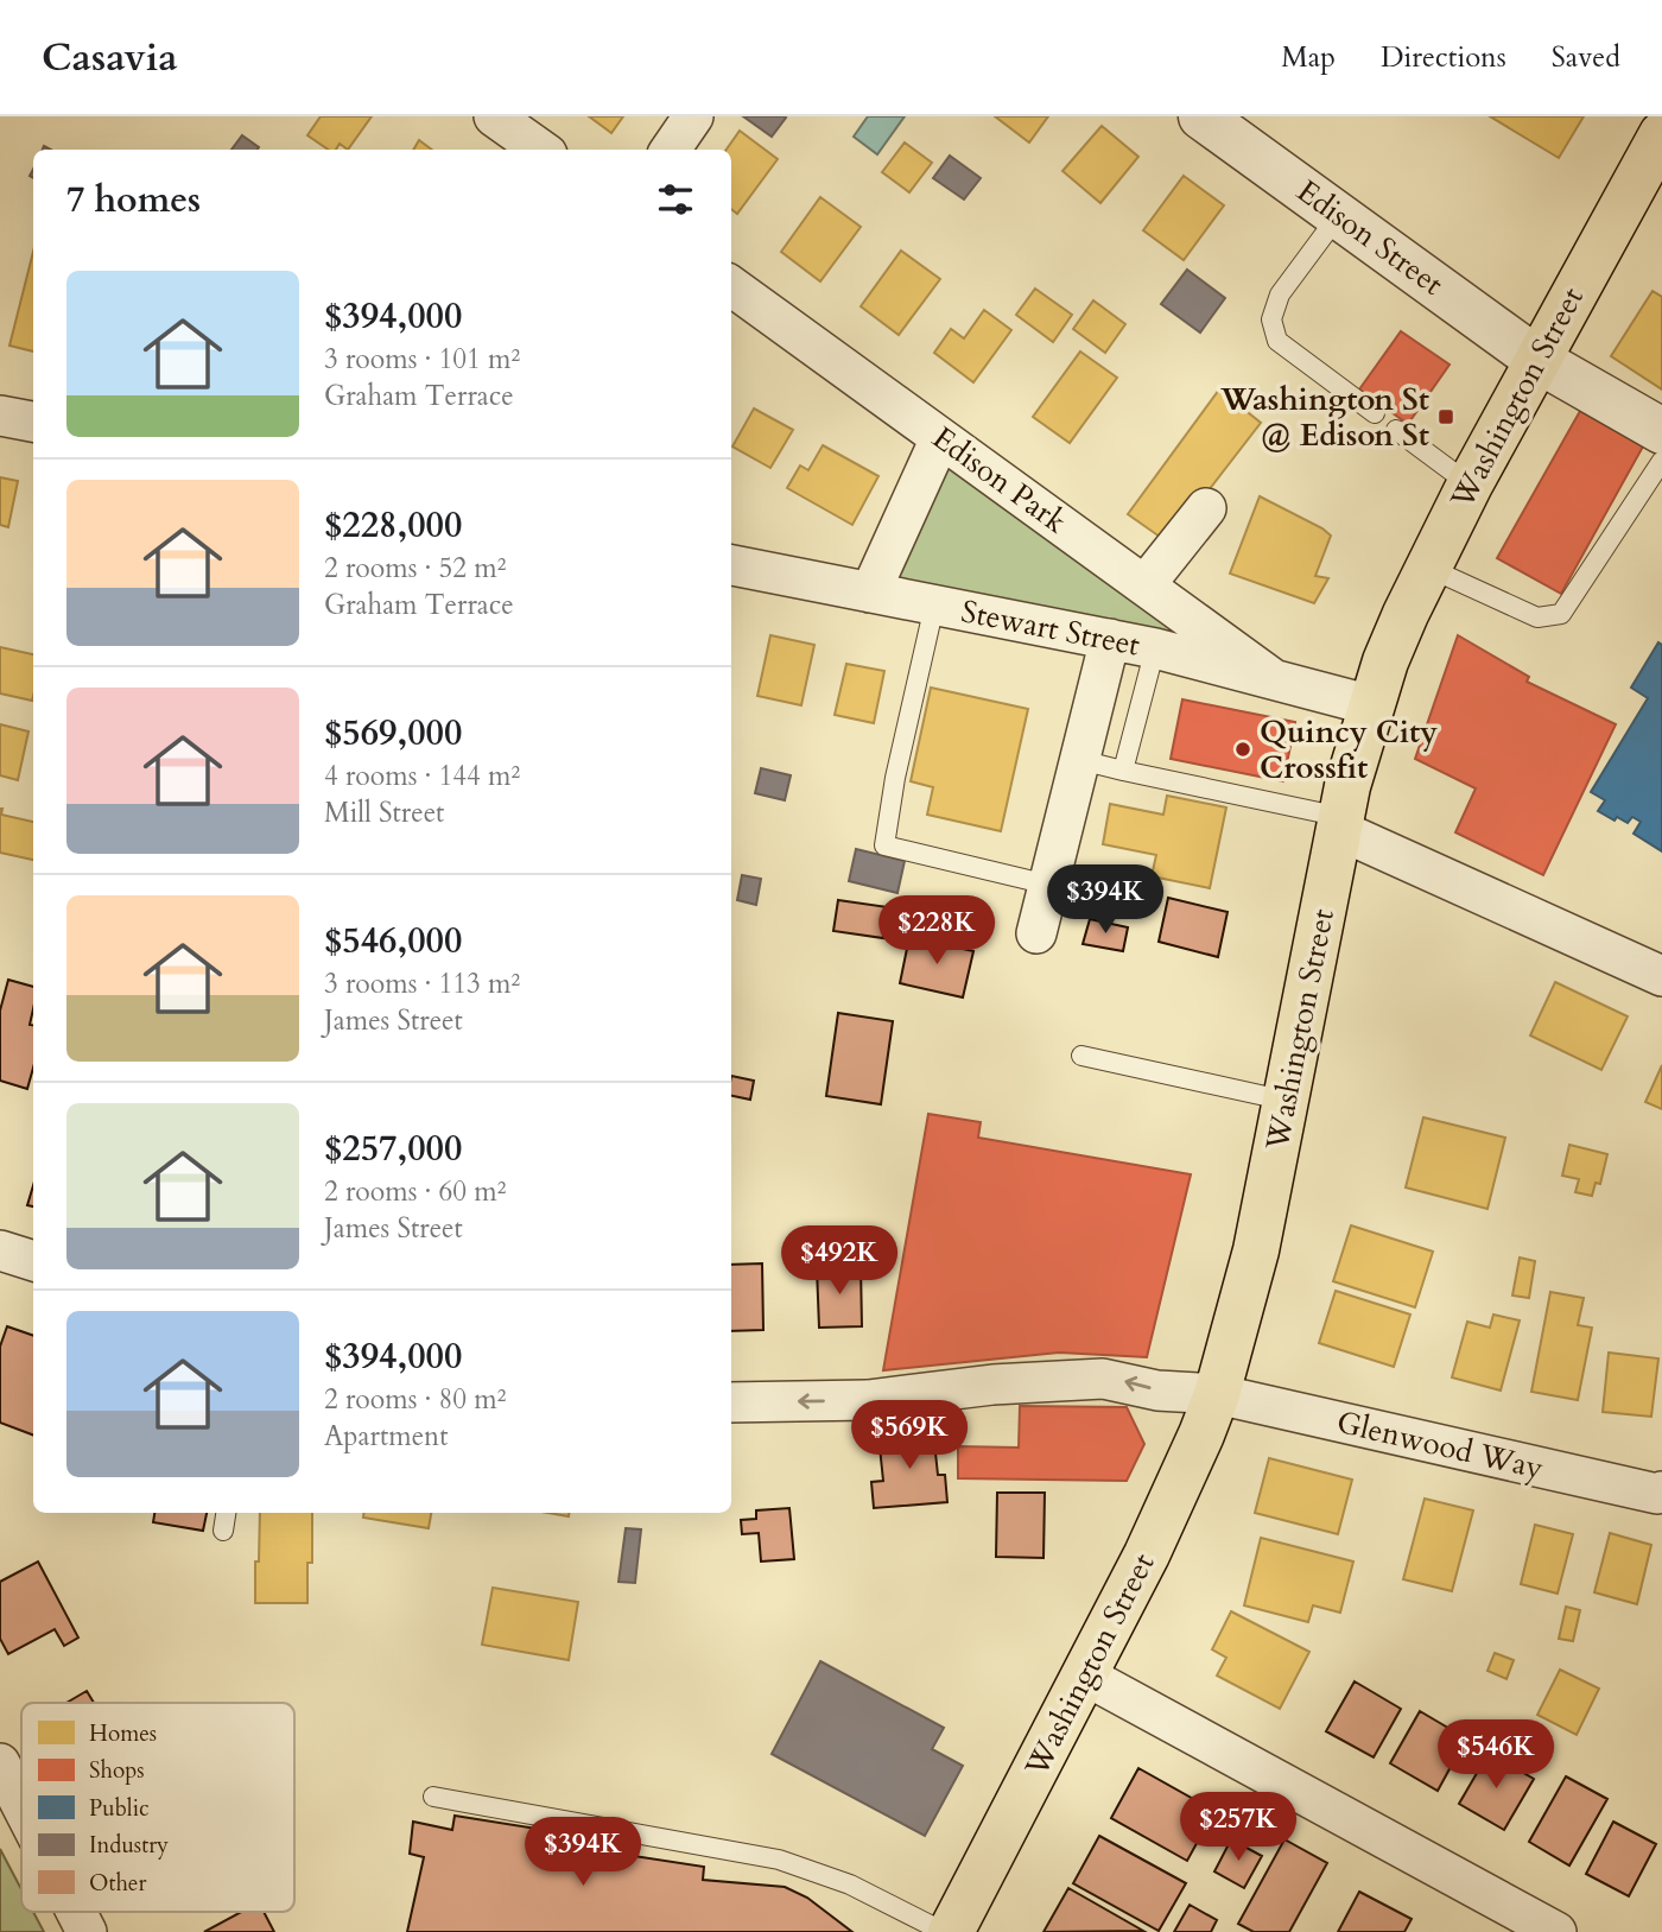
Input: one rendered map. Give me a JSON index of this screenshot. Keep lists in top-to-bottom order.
{
  "streets": {
    "main road": ["Washington Street"],
    "street": [
      "Edison Street",
      "Edison Park",
      "Stewart Street",
      "Glenwood Way"
    ]
  },
  "crossings": [
    ["Edison Street", "Washington Street"],
    ["Washington Street", "Stewart Street"],
    ["Washington Street", "Glenwood Way"],
    ["Edison Park", "Stewart Street"]
  ],
  "one_way": ["Glenwood Way"],
  "places": {
    "transit": ["Washington St @ Edison St"],
    "other": ["Quincy City Crossfit"]
  },
  "legend": [
    "Homes",
    "Shops",
    "Public",
    "Industry",
    "Other"
  ],
  "page": {
    "header": "Casavia",
    "nav": ["Map", "Directions", "Saved"],
    "heading": "7 homes",
    "list": [
      {
        "name": "$394,000",
        "note": "3 rooms · 101 m² · Graham Terrace"
      },
      {
        "name": "$228,000",
        "note": "2 rooms · 52 m² · Graham Terrace"
      },
      {
        "name": "$569,000",
        "note": "4 rooms · 144 m² · Mill Street"
      },
      {
        "name": "$546,000",
        "note": "3 rooms · 113 m² · James Street"
      },
      {
        "name": "$257,000",
        "note": "2 rooms · 60 m² · James Street"
      },
      {
        "name": "$394,000",
        "note": "2 rooms · 80 m² · Apartment"
      }
    ],
    "price": [
      "$394K",
      "$228K",
      "$492K",
      "$569K",
      "$546K",
      "$257K",
      "$394K"
    ]
  }
}
